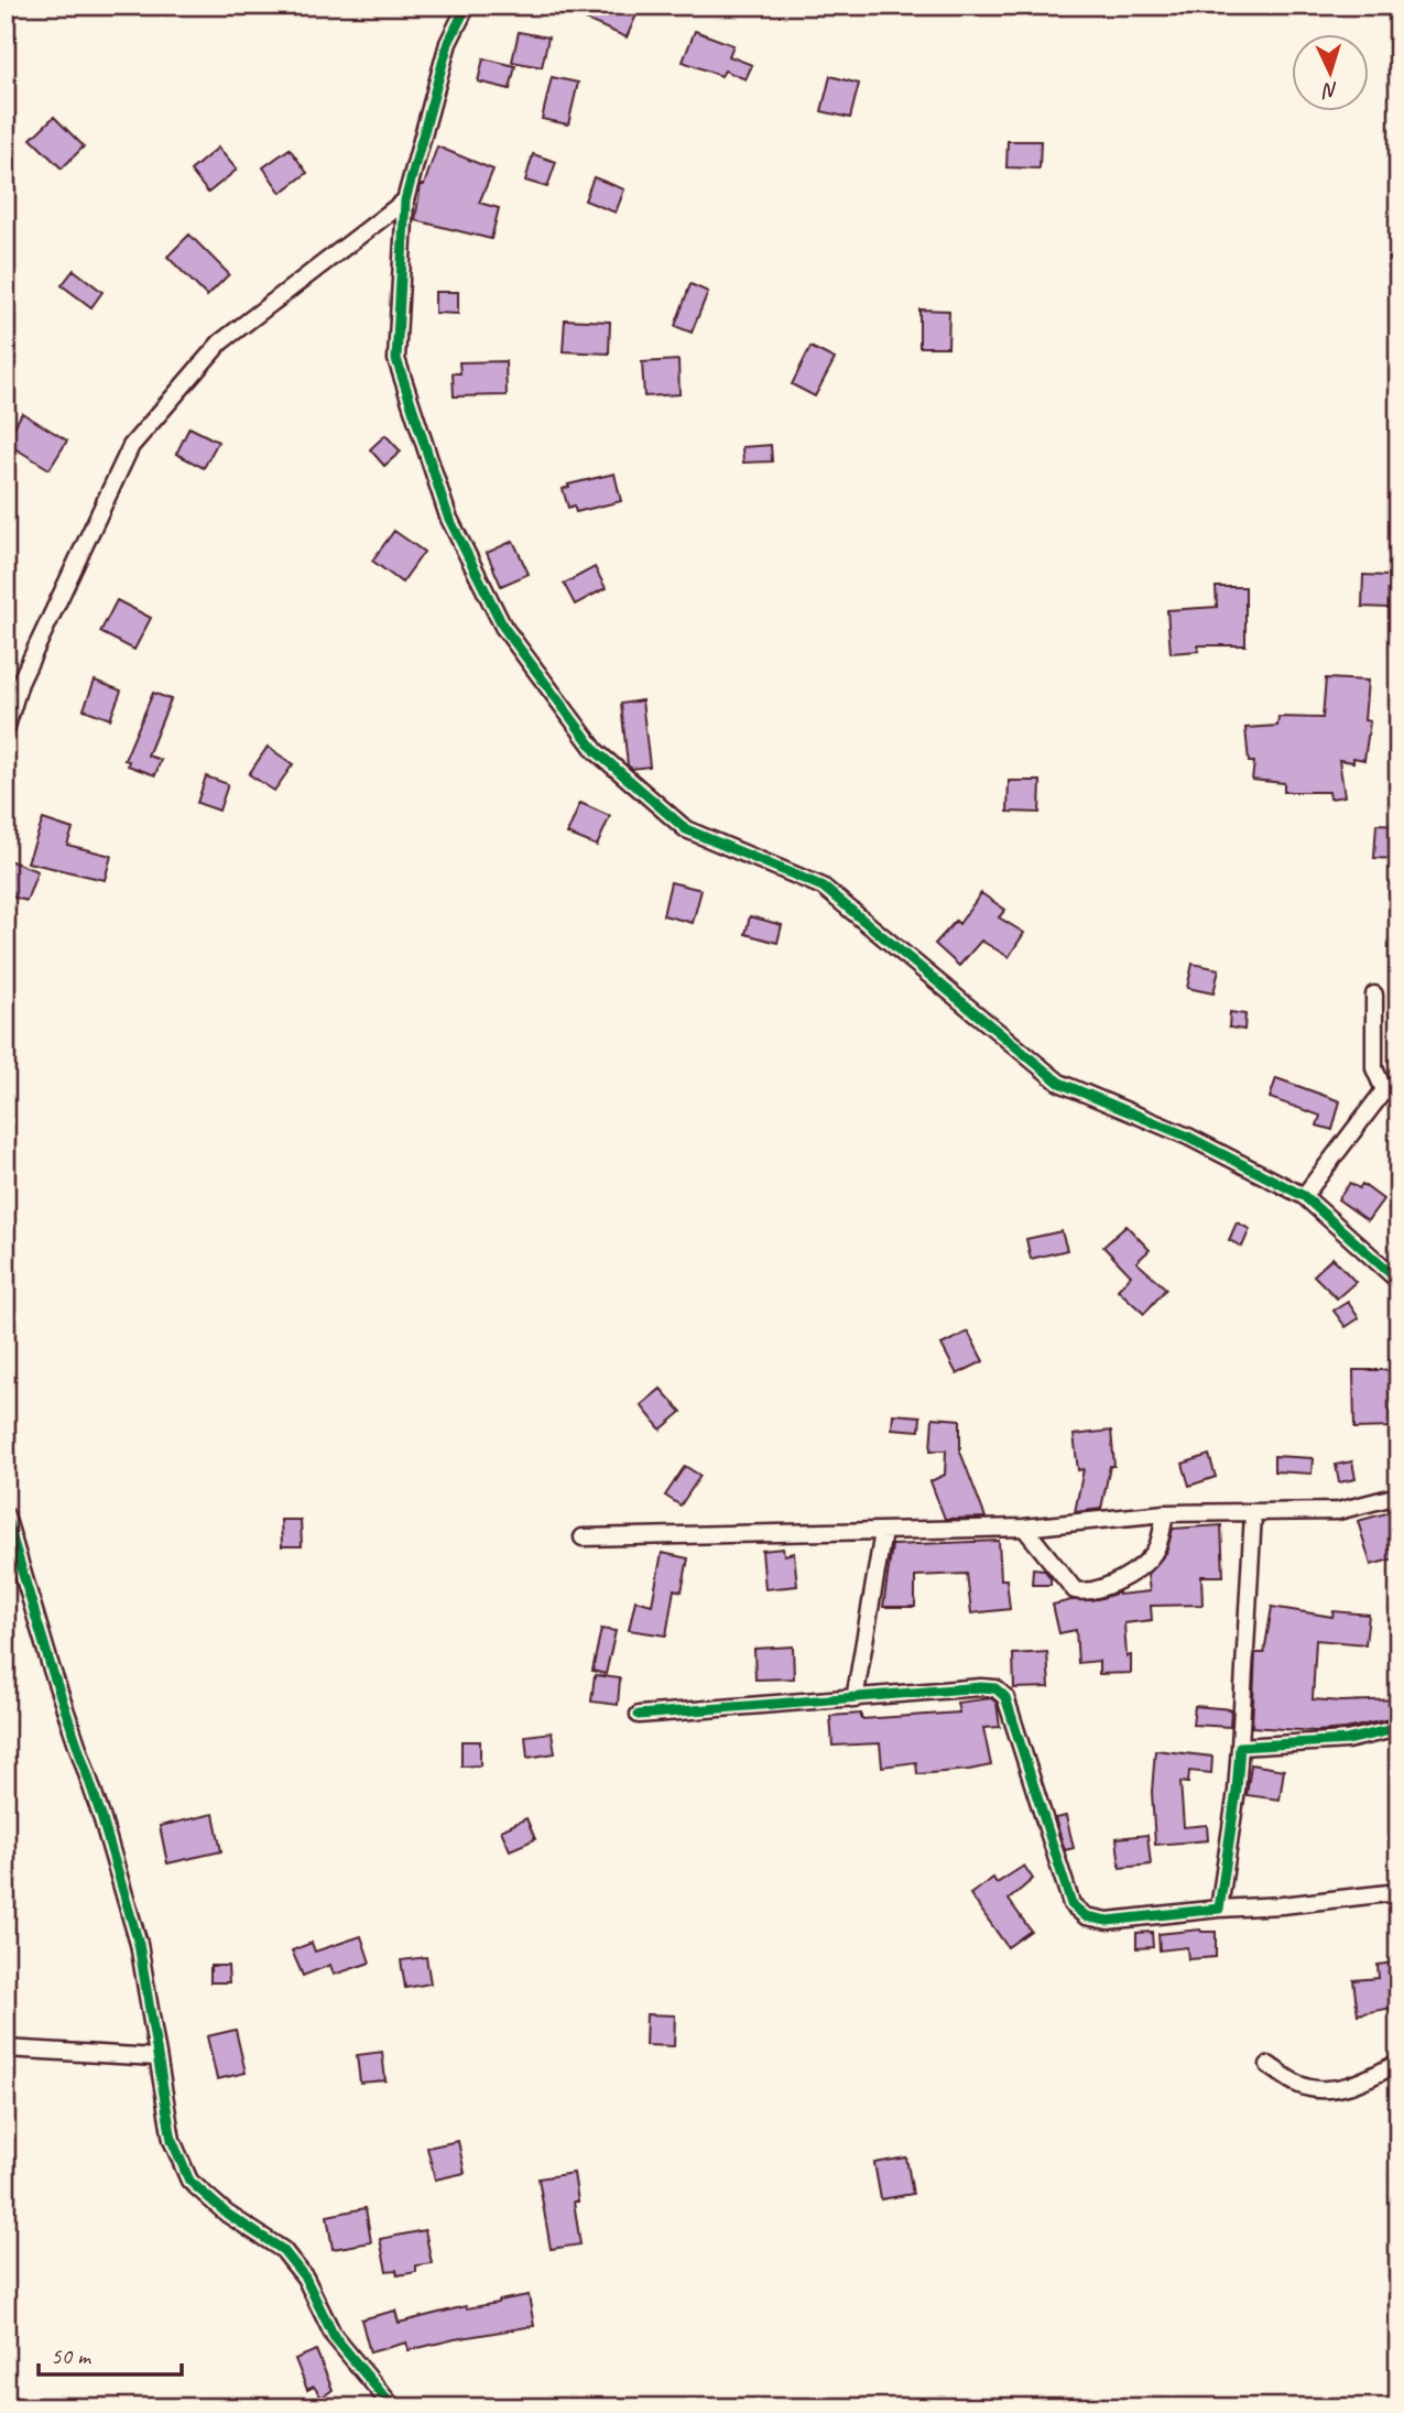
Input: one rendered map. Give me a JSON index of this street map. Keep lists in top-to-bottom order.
{
  "scale_bar": "50 m",
  "north": "bottom"
}
